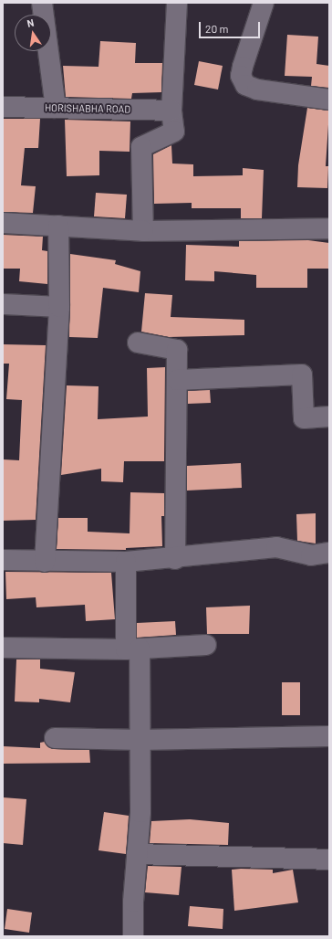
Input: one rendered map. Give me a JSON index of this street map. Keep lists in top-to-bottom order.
{
  "streets": {
    "street": ["HORISHABHA ROAD"]
  },
  "scale_bar": "20 m",
  "north": "top"
}
